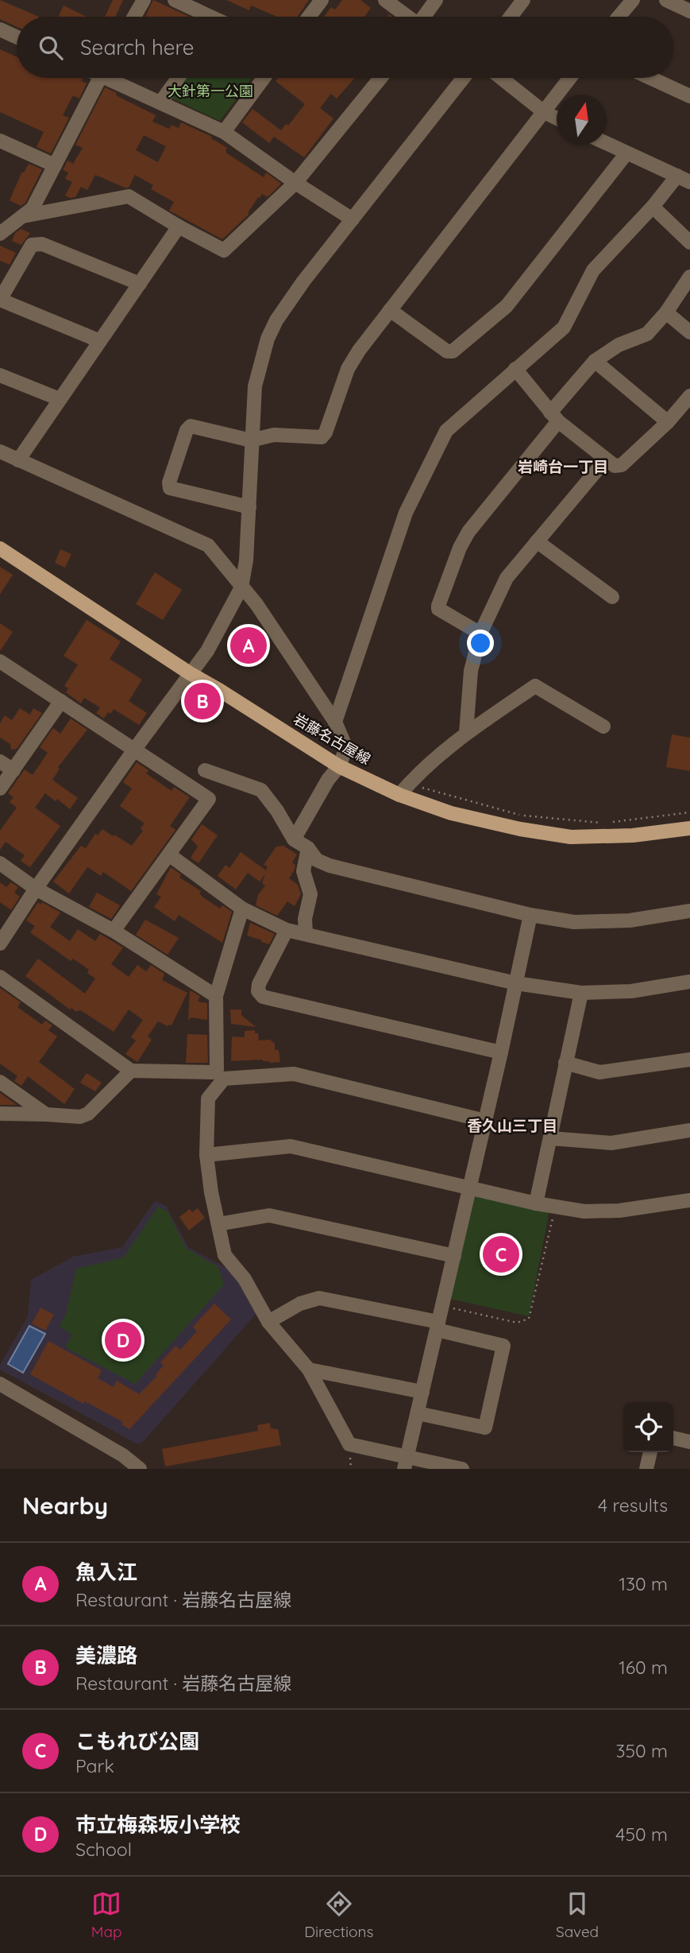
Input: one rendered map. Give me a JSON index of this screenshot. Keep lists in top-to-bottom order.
{
  "streets": {
    "main road": ["岩藤名古屋線"]
  },
  "districts": ["岩崎台一丁目", "香久山三丁目"],
  "parks": ["大針第一公園"],
  "north": "top",
  "page": {
    "search": "Search here",
    "pins": [
      "A",
      "B",
      "C",
      "D"
    ],
    "heading": ["Nearby", "4 results"],
    "list": [
      {
        "mark": "A",
        "name": "魚入江",
        "note": "Restaurant · 岩藤名古屋線",
        "value": "130 m"
      },
      {
        "mark": "B",
        "name": "美濃路",
        "note": "Restaurant · 岩藤名古屋線",
        "value": "160 m"
      },
      {
        "mark": "C",
        "name": "こもれび公園",
        "note": "Park",
        "value": "350 m"
      },
      {
        "mark": "D",
        "name": "市立梅森坂小学校",
        "note": "School",
        "value": "450 m"
      }
    ],
    "nav": ["Map", "Directions", "Saved"]
  }
}
